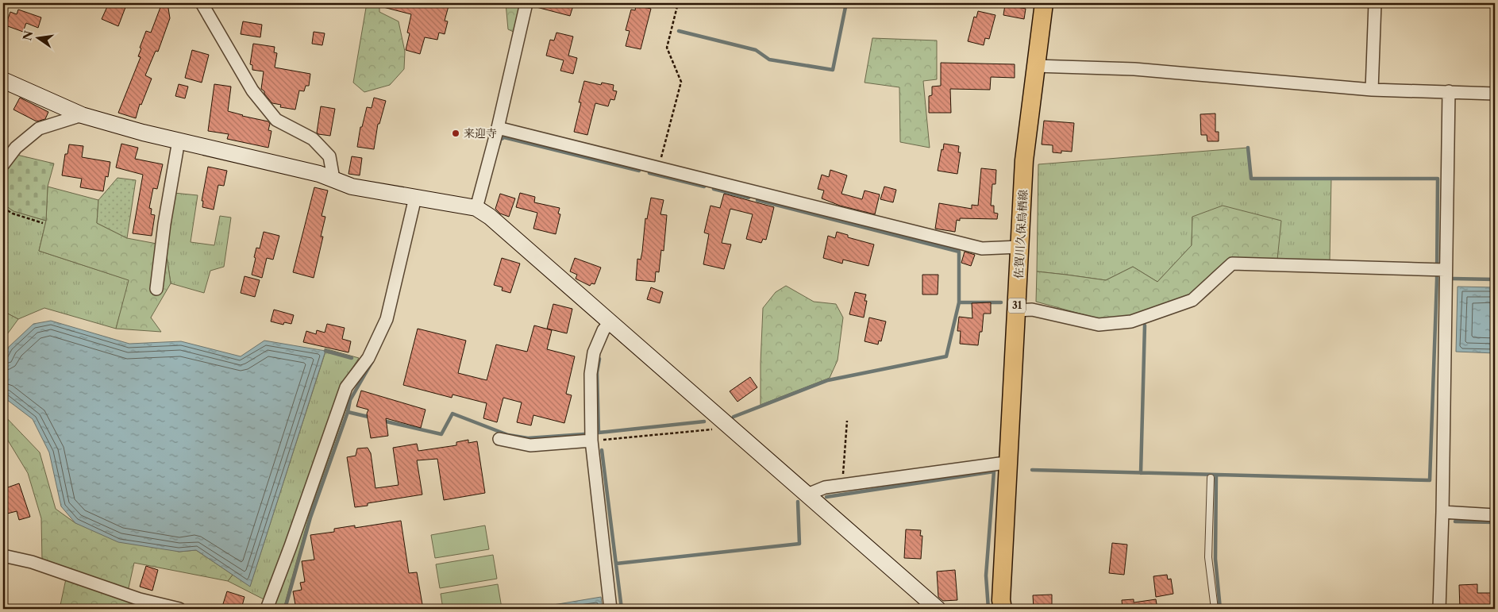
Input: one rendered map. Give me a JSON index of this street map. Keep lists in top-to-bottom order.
{
  "streets": {
    "main road": ["佐賀川久保鳥栖線", "31"]
  },
  "places": ["来迎寺"],
  "north": "left"
}
